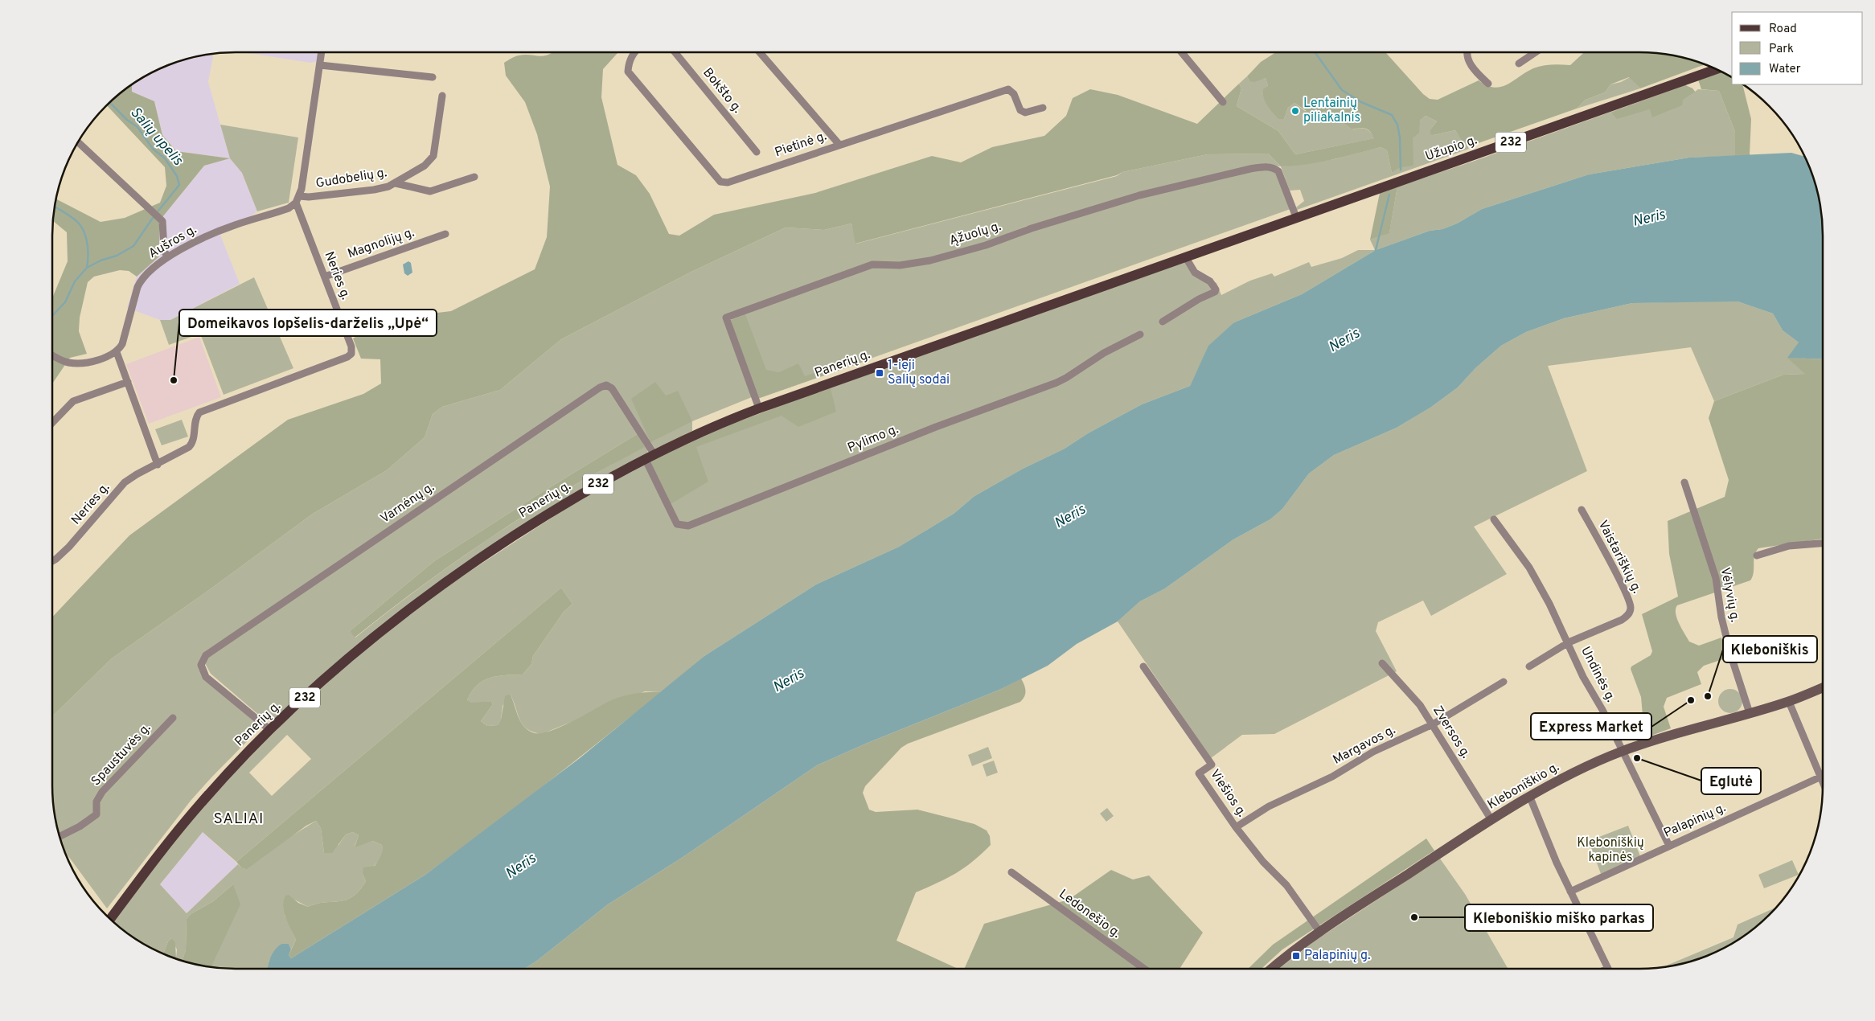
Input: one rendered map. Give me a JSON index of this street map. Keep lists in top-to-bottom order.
{
  "streets": {
    "main road": ["232", "Užupio g.", "Panerių g."],
    "street": [
      "Bokšto g.",
      "Pietinė g.",
      "Gudobelių g.",
      "Ąžuolų g.",
      "Aušros g.",
      "Magnolijų g.",
      "Neries g.",
      "Pylimo g.",
      "Varnėnų g.",
      "Vaistariškių g.",
      "Vėlyvių g.",
      "Undinės g.",
      "Zversos g.",
      "Margavos g.",
      "Spaustuvės g.",
      "Kleboniškio g.",
      "Viešios g.",
      "Palapinių g.",
      "Ledonešio g."
    ]
  },
  "crossings": [
    ["Užupio g.", "Ąžuolų g."],
    ["Užupio g.", "Panerių g."],
    ["Gudobelių g.", "Aušros g."],
    ["Gudobelių g.", "Neries g."],
    ["Ąžuolų g.", "Panerių g."],
    ["Aušros g.", "Neries g."],
    ["Magnolijų g.", "Neries g."],
    ["Panerių g.", "Pylimo g."],
    ["Panerių g.", "Varnėnų g."],
    ["Pylimo g.", "Varnėnų g."],
    ["Vaistariškių g.", "Undinės g."],
    ["Vėlyvių g.", "Kleboniškio g."],
    ["Undinės g.", "Kleboniškio g."],
    ["Undinės g.", "Palapinių g."],
    ["Zversos g.", "Margavos g."],
    ["Zversos g.", "Kleboniškio g."],
    ["Margavos g.", "Viešios g."],
    ["Kleboniškio g.", "Viešios g."]
  ],
  "districts": ["SALIAI"],
  "water": ["Salių upelis", "Neris"],
  "parks": ["Kleboniškių kapinės"],
  "places": {
    "other": [
      "Lentainių piliakalnis",
      "Domeikavos lopšelis-darželis „Upė“",
      "Kleboniškis",
      "Express Market",
      "Eglutė",
      "Kleboniškio miško parkas"
    ],
    "transit": ["1-ieji Salių sodai", "Palapinių g."]
  },
  "legend": ["Road", "Park", "Water"]
}
